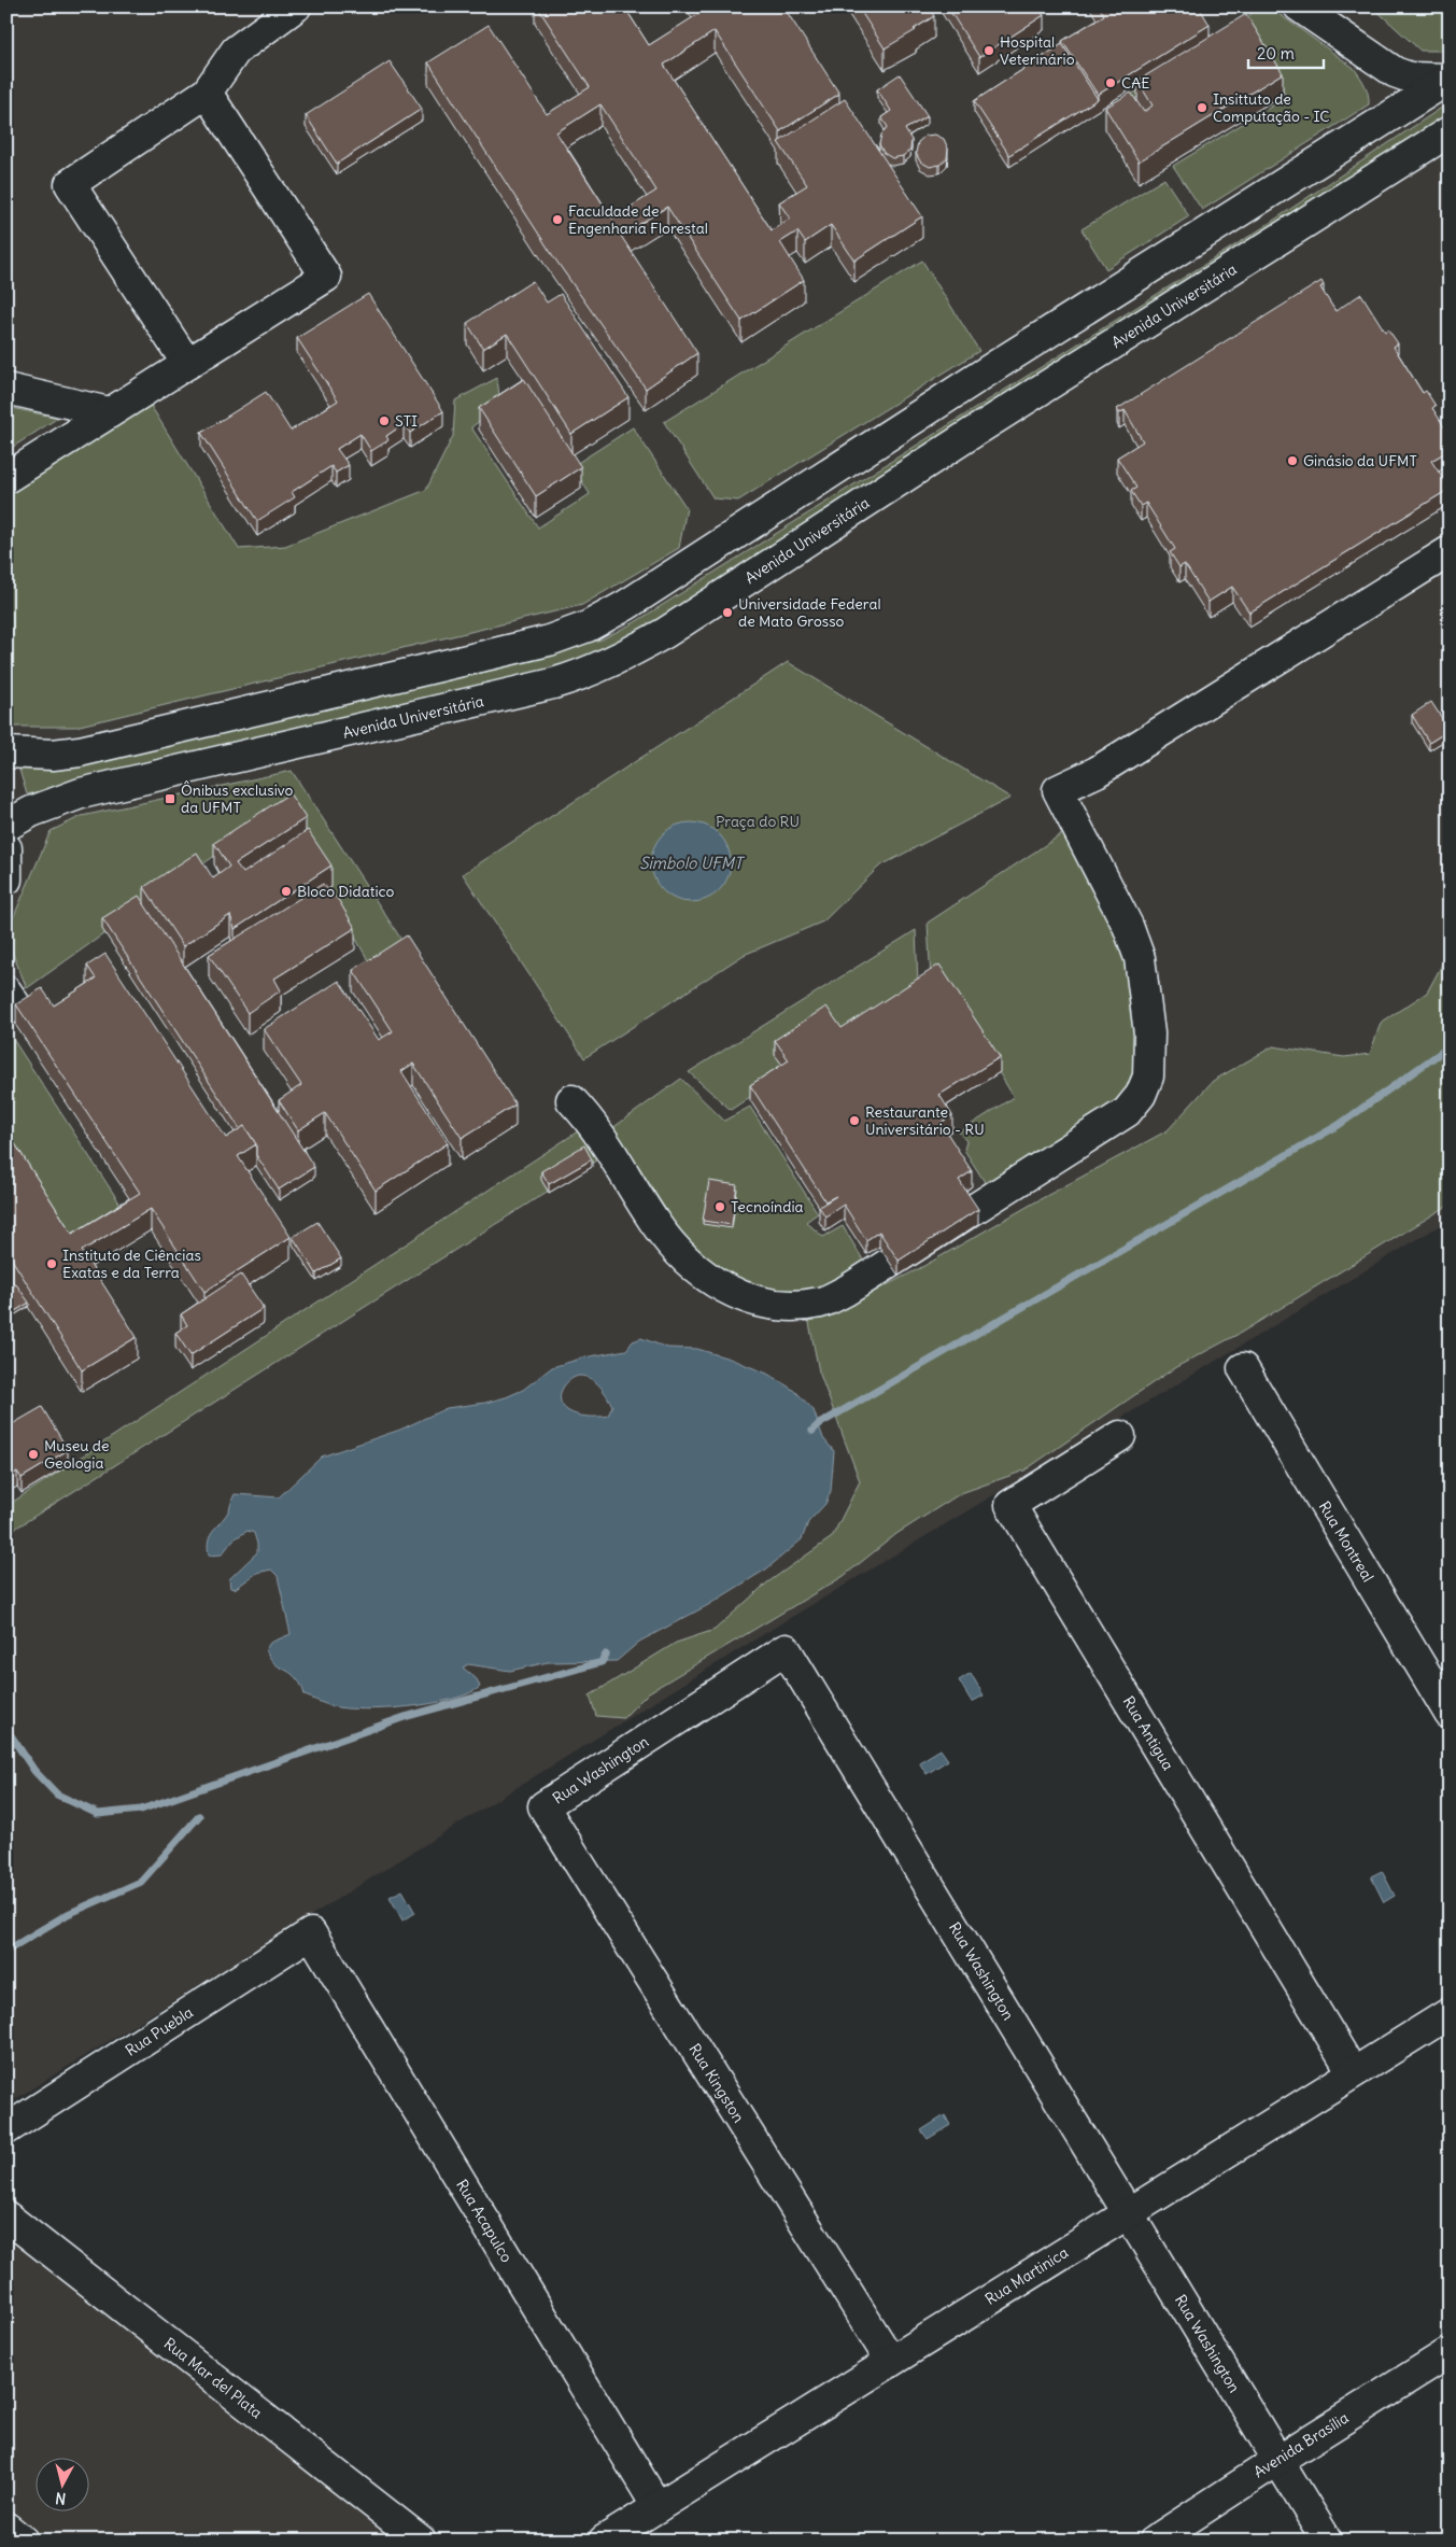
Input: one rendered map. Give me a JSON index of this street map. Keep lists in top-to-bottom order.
{
  "streets": {
    "street": [
      "Avenida Universitária",
      "Rua Montreal",
      "Rua Antigua",
      "Rua Washington",
      "Rua Puebla",
      "Rua Kingston",
      "Rua Acapulco",
      "Rua Martinica",
      "Rua Mar del Plata",
      "Avenida Brasília"
    ]
  },
  "crossings": [
    ["Rua Antigua", "Rua Martinica"],
    ["Rua Washington", "Rua Kingston"],
    ["Rua Washington", "Rua Martinica"],
    ["Rua Washington", "Avenida Brasília"],
    ["Rua Puebla", "Rua Acapulco"],
    ["Rua Kingston", "Rua Martinica"],
    ["Rua Acapulco", "Rua Martinica"]
  ],
  "water": ["Simbolo UFMT"],
  "parks": ["Praça do RU"],
  "places": {
    "other": [
      "Hospital Veterinário",
      "CAE",
      "Insittuto de Computação - IC",
      "Faculdade de Engenharia Florestal",
      "STI",
      "Ginásio da UFMT",
      "Universidade Federal de Mato Grosso",
      "Bloco Didatico",
      "Restaurante Universitário - RU",
      "Tecnoíndia",
      "Instituto de Ciências Exatas e da Terra",
      "Museu de Geologia"
    ],
    "transit": ["Ônibus exclusivo da UFMT"]
  },
  "scale_bar": "20 m",
  "north": "bottom"
}
